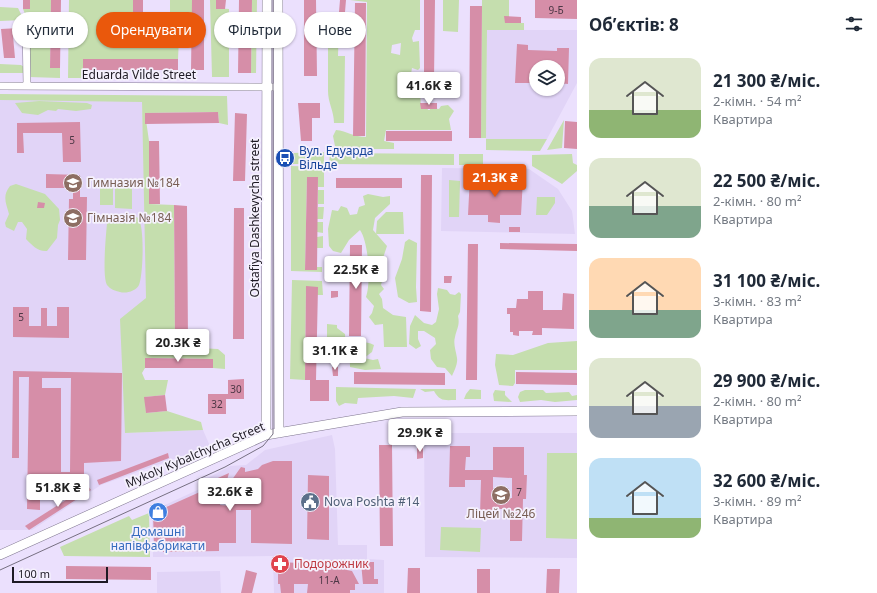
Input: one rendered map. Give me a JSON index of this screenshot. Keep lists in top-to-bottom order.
{
  "streets": {
    "street": ["Eduarda Vilde Street", "Ostafiya Dashkevycha street", "Mykoly Kybalchycha Street"]
  },
  "crossings": [
    ["Eduarda Vilde Street", "Ostafiya Dashkevycha street"],
    ["Ostafiya Dashkevycha street", "Mykoly Kybalchycha Street"]
  ],
  "places": {
    "bus stop": ["Вул. Едуарда Вільде"],
    "school or university": ["Гимназия №184", "Гімназія №184", "Ліцей №246"],
    "public building": ["Nova Poshta #14"],
    "shop": ["Домашні напівфабрикати"],
    "pharmacy": ["Подорожник"]
  },
  "house_numbers": [
    "9-Б",
    "5",
    "5",
    "30",
    "32",
    "7",
    "11-А"
  ],
  "scale_bar": "100 m",
  "page": {
    "heading": "Об’єктів: 8",
    "chip": [
      "Купити",
      "Орендувати",
      "Фільтри",
      "Нове"
    ],
    "list": [
      {
        "name": "21 300 ₴/міс.",
        "note": "2-кімн. · 54 m² · Квартира"
      },
      {
        "name": "22 500 ₴/міс.",
        "note": "2-кімн. · 80 m² · Квартира"
      },
      {
        "name": "31 100 ₴/міс.",
        "note": "3-кімн. · 83 m² · Квартира"
      },
      {
        "name": "29 900 ₴/міс.",
        "note": "2-кімн. · 80 m² · Квартира"
      },
      {
        "name": "32 600 ₴/міс.",
        "note": "3-кімн. · 89 m² · Квартира"
      }
    ],
    "price": [
      "41.6K ₴",
      "21.3K ₴",
      "22.5K ₴",
      "20.3K ₴",
      "31.1K ₴",
      "29.9K ₴",
      "51.8K ₴",
      "32.6K ₴"
    ],
    "scale": "100 m"
  }
}
